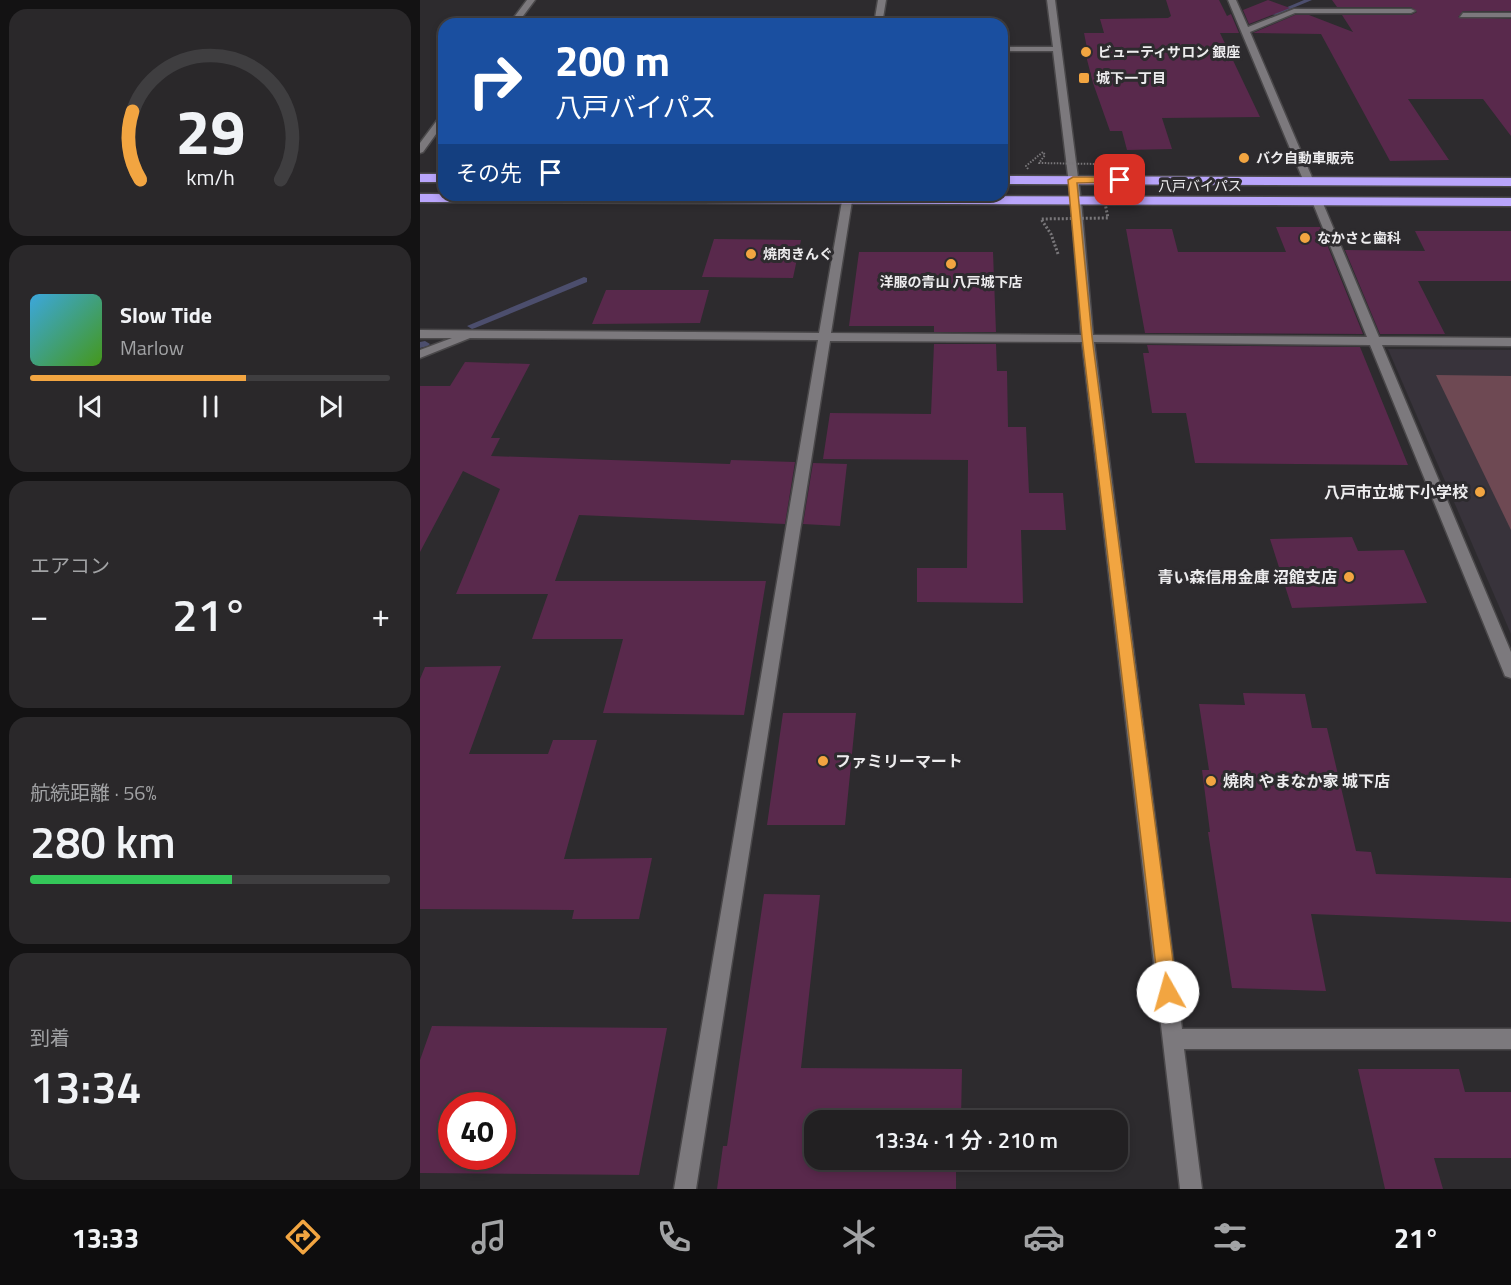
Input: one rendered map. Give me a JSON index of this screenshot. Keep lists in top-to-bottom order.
{
  "streets": {
    "highway": ["八戸バイパス"]
  },
  "places": {
    "other": [
      "ビューティサロン 銀座",
      "バク自動車販売",
      "なかさと歯科",
      "焼肉きんぐ",
      "洋服の青山 八戸城下店",
      "八戸市立城下小学校",
      "青い森信用金庫 沼館支店",
      "ファミリーマート",
      "焼肉 やまなか家 城下店"
    ],
    "transit": ["城下一丁目"]
  },
  "page": {
    "turn": ["200 m", "八戸バイパス"],
    "then": "その先",
    "song": ["Slow Tide", "Marlow"],
    "tile": [
      "エアコン",
      ["航続距離 · 56%", "280 km"],
      ["到着", "13:34"]
    ],
    "heat": ["−", "21°", "+"],
    "limit": "40",
    "trip": "13:34 · 1 分 · 210 m",
    "tabs": ["13:33", "21°"],
    "gauge": ["29", "km/h"]
  }
}
